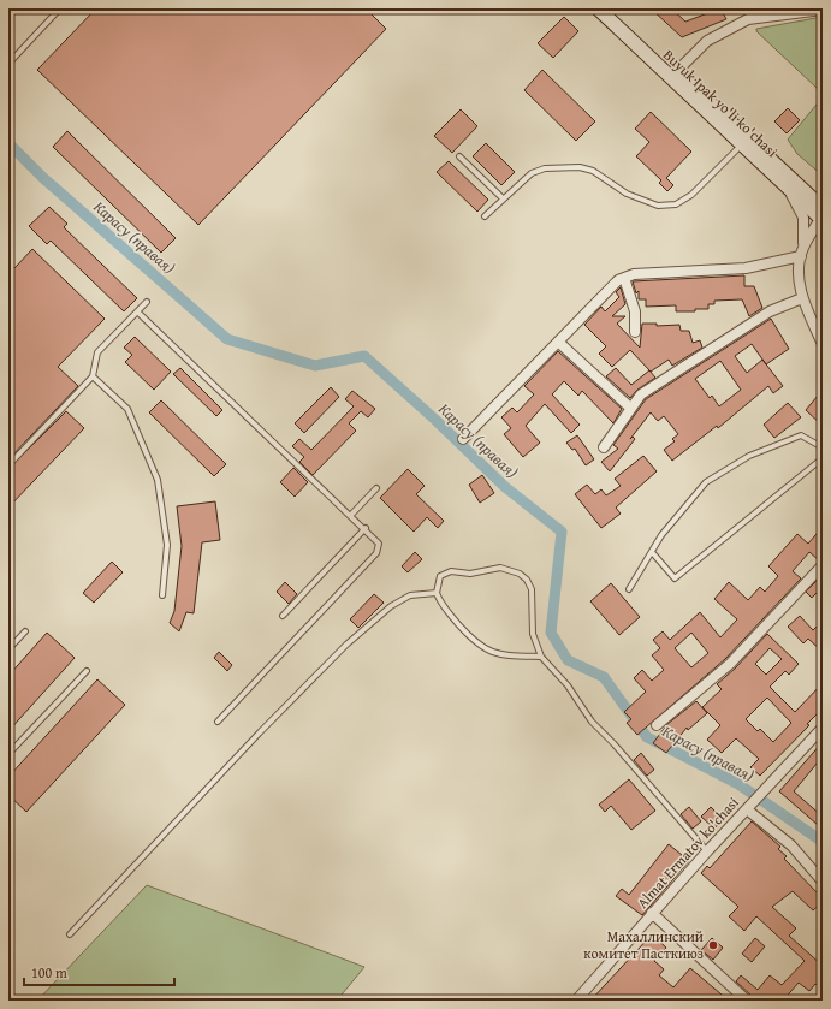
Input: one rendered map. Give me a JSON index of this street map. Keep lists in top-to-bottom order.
{
  "streets": {
    "street": ["Buyuk Ipak yo'li ko'chasi", "Almat Ermatov ko'chasi"]
  },
  "water": ["Карасу (правая)"],
  "places": ["Махаллинский комитет Пасткиюз"],
  "scale_bar": "100 m"
}
